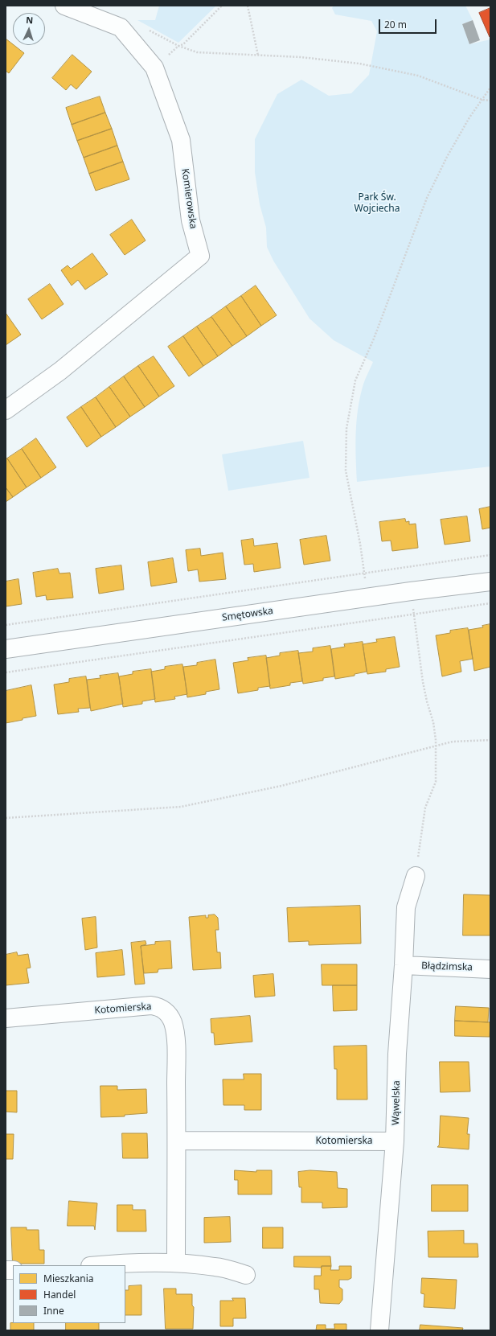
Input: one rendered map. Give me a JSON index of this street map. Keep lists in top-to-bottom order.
{
  "streets": {
    "street": [
      "Komierowska",
      "Smętowska",
      "Błądzimska",
      "Kotomierska",
      "Wąwelska"
    ]
  },
  "crossings": [
    ["Błądzimska", "Wąwelska"],
    ["Kotomierska", "Wąwelska"]
  ],
  "parks": ["Park Św. Wojciecha"],
  "legend": ["Mieszkania", "Handel", "Inne"],
  "scale_bar": "20 m",
  "north": "top"
}
